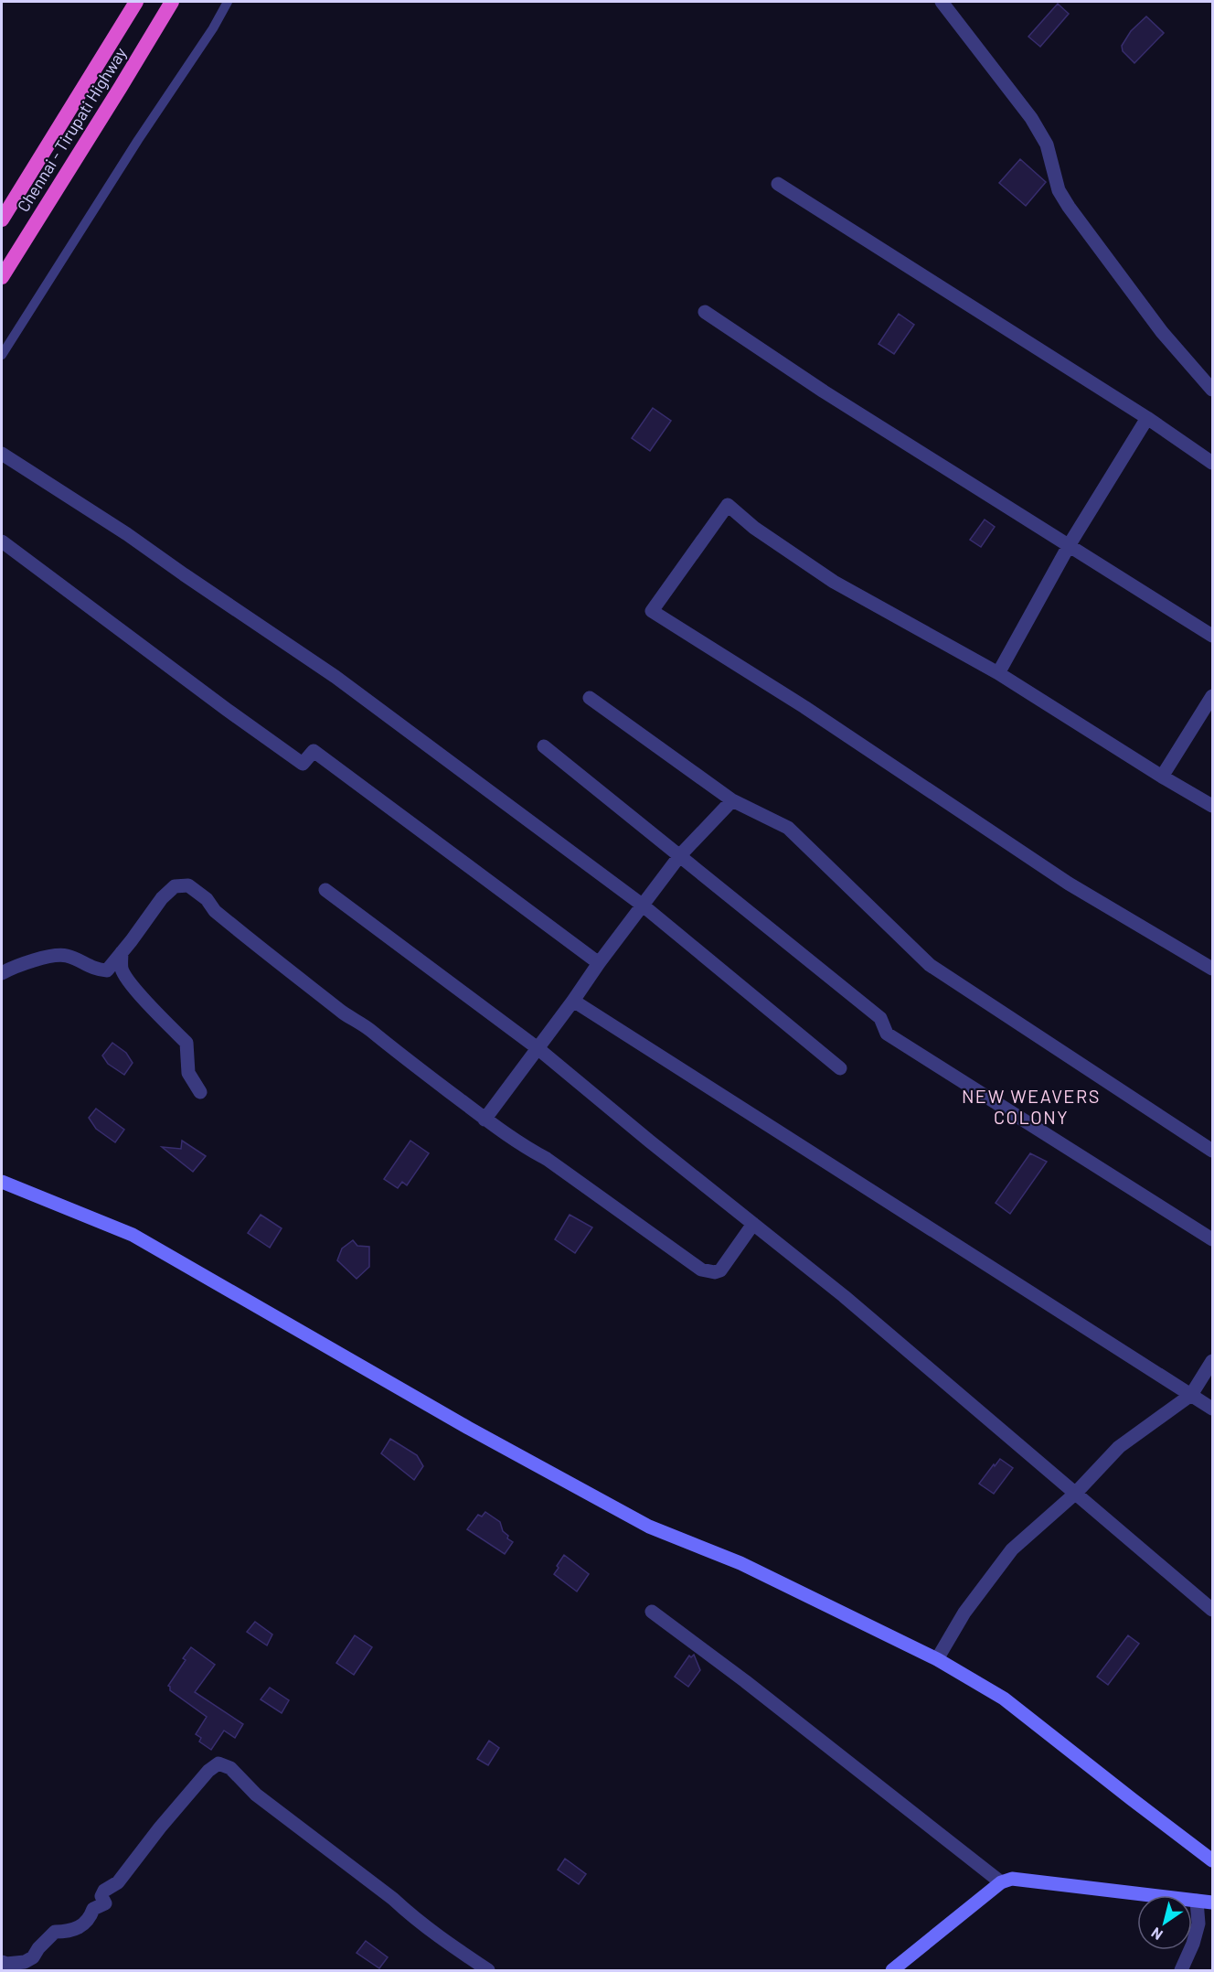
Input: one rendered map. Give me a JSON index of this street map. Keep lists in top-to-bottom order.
{
  "streets": {
    "highway": ["Chennai - Tirupati Highway"]
  },
  "districts": ["NEW WEAVERS COLONY"],
  "north": "bottom left"
}
